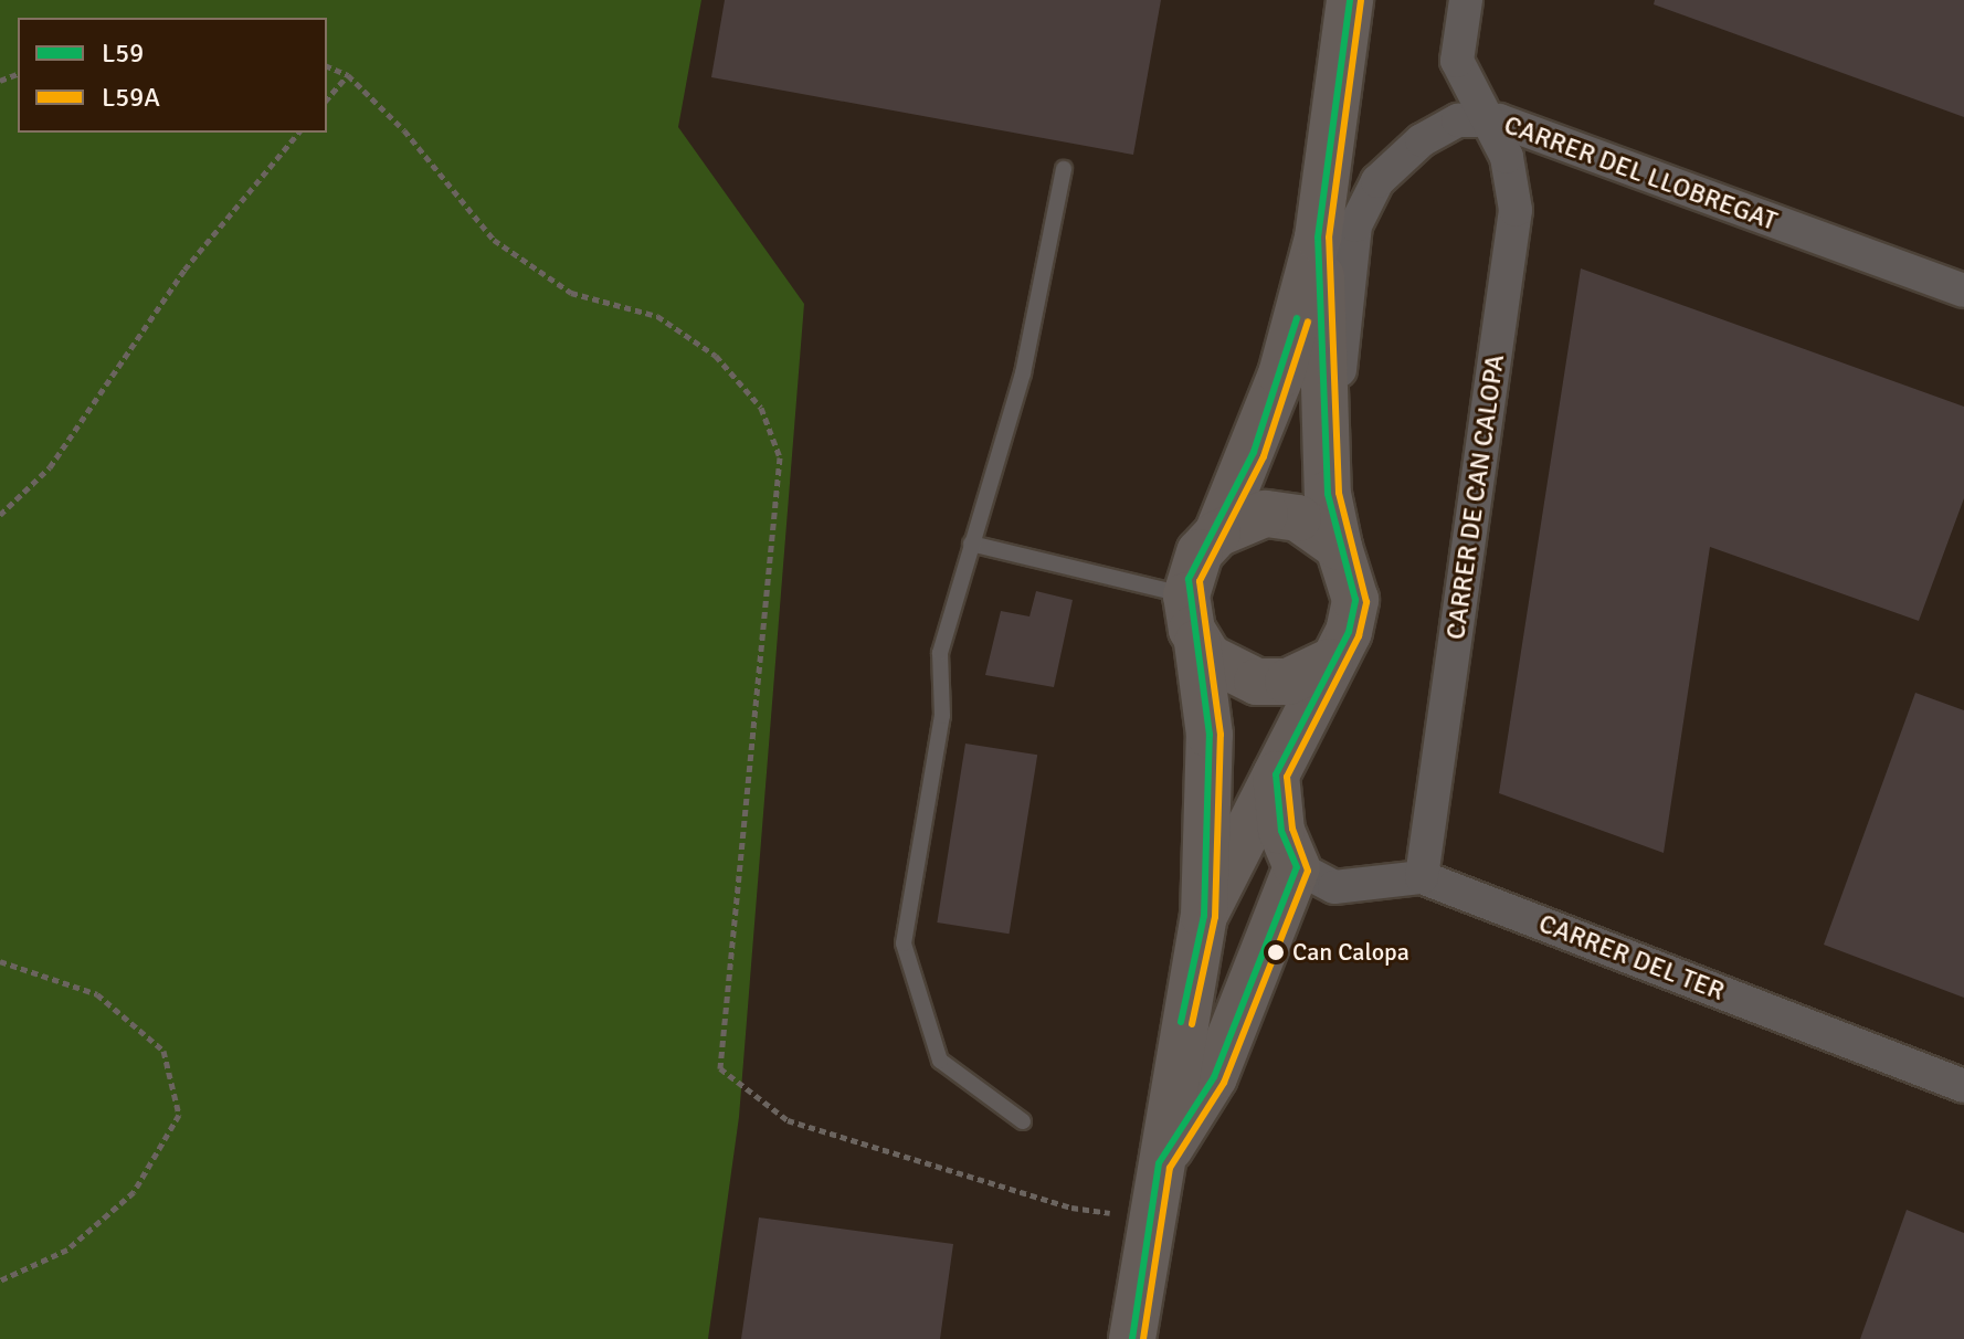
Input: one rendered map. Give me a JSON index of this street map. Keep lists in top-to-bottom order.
{
  "streets": {
    "street": ["CARRER DEL LLOBREGAT", "CARRER DE CAN CALOPA", "CARRER DEL TER"]
  },
  "crossings": [
    ["CARRER DEL LLOBREGAT", "CARRER DE CAN CALOPA"],
    ["CARRER DE CAN CALOPA", "CARRER DEL TER"]
  ],
  "places": ["Can Calopa"],
  "lines": ["transit line L59", "transit line L59A"],
  "legend": ["L59", "L59A"]
}
